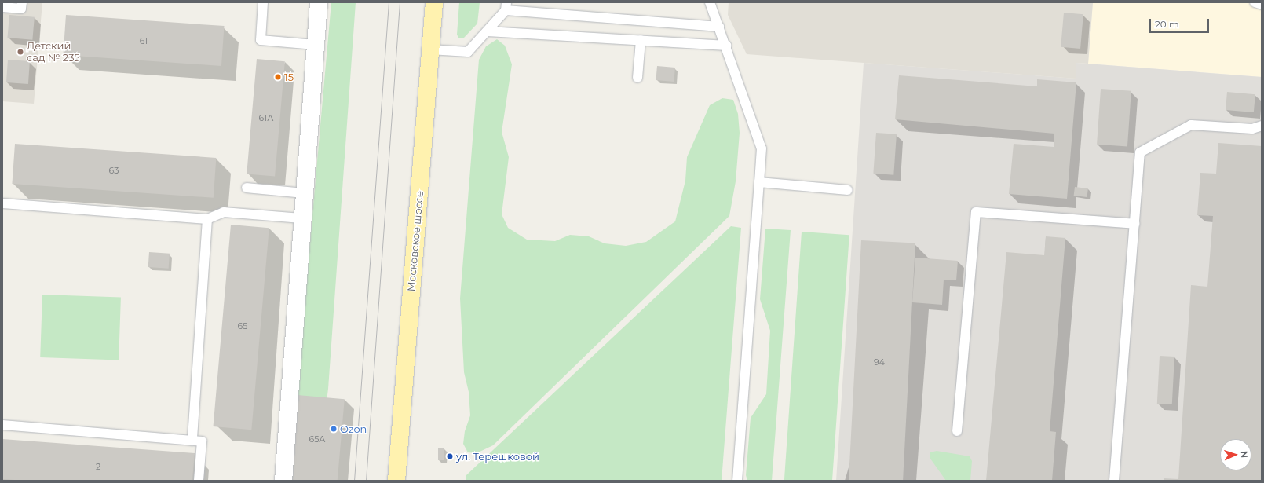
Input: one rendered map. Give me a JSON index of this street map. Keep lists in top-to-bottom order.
{
  "streets": {
    "main road": ["Московское шоссе"]
  },
  "places": [
    "Детский сад № 235",
    "15",
    "Ozon",
    "ул. Терешковой"
  ],
  "house_numbers": [
    "61",
    "61А",
    "63",
    "65",
    "94",
    "65А",
    "2"
  ],
  "scale_bar": "20 m",
  "north": "right"
}
